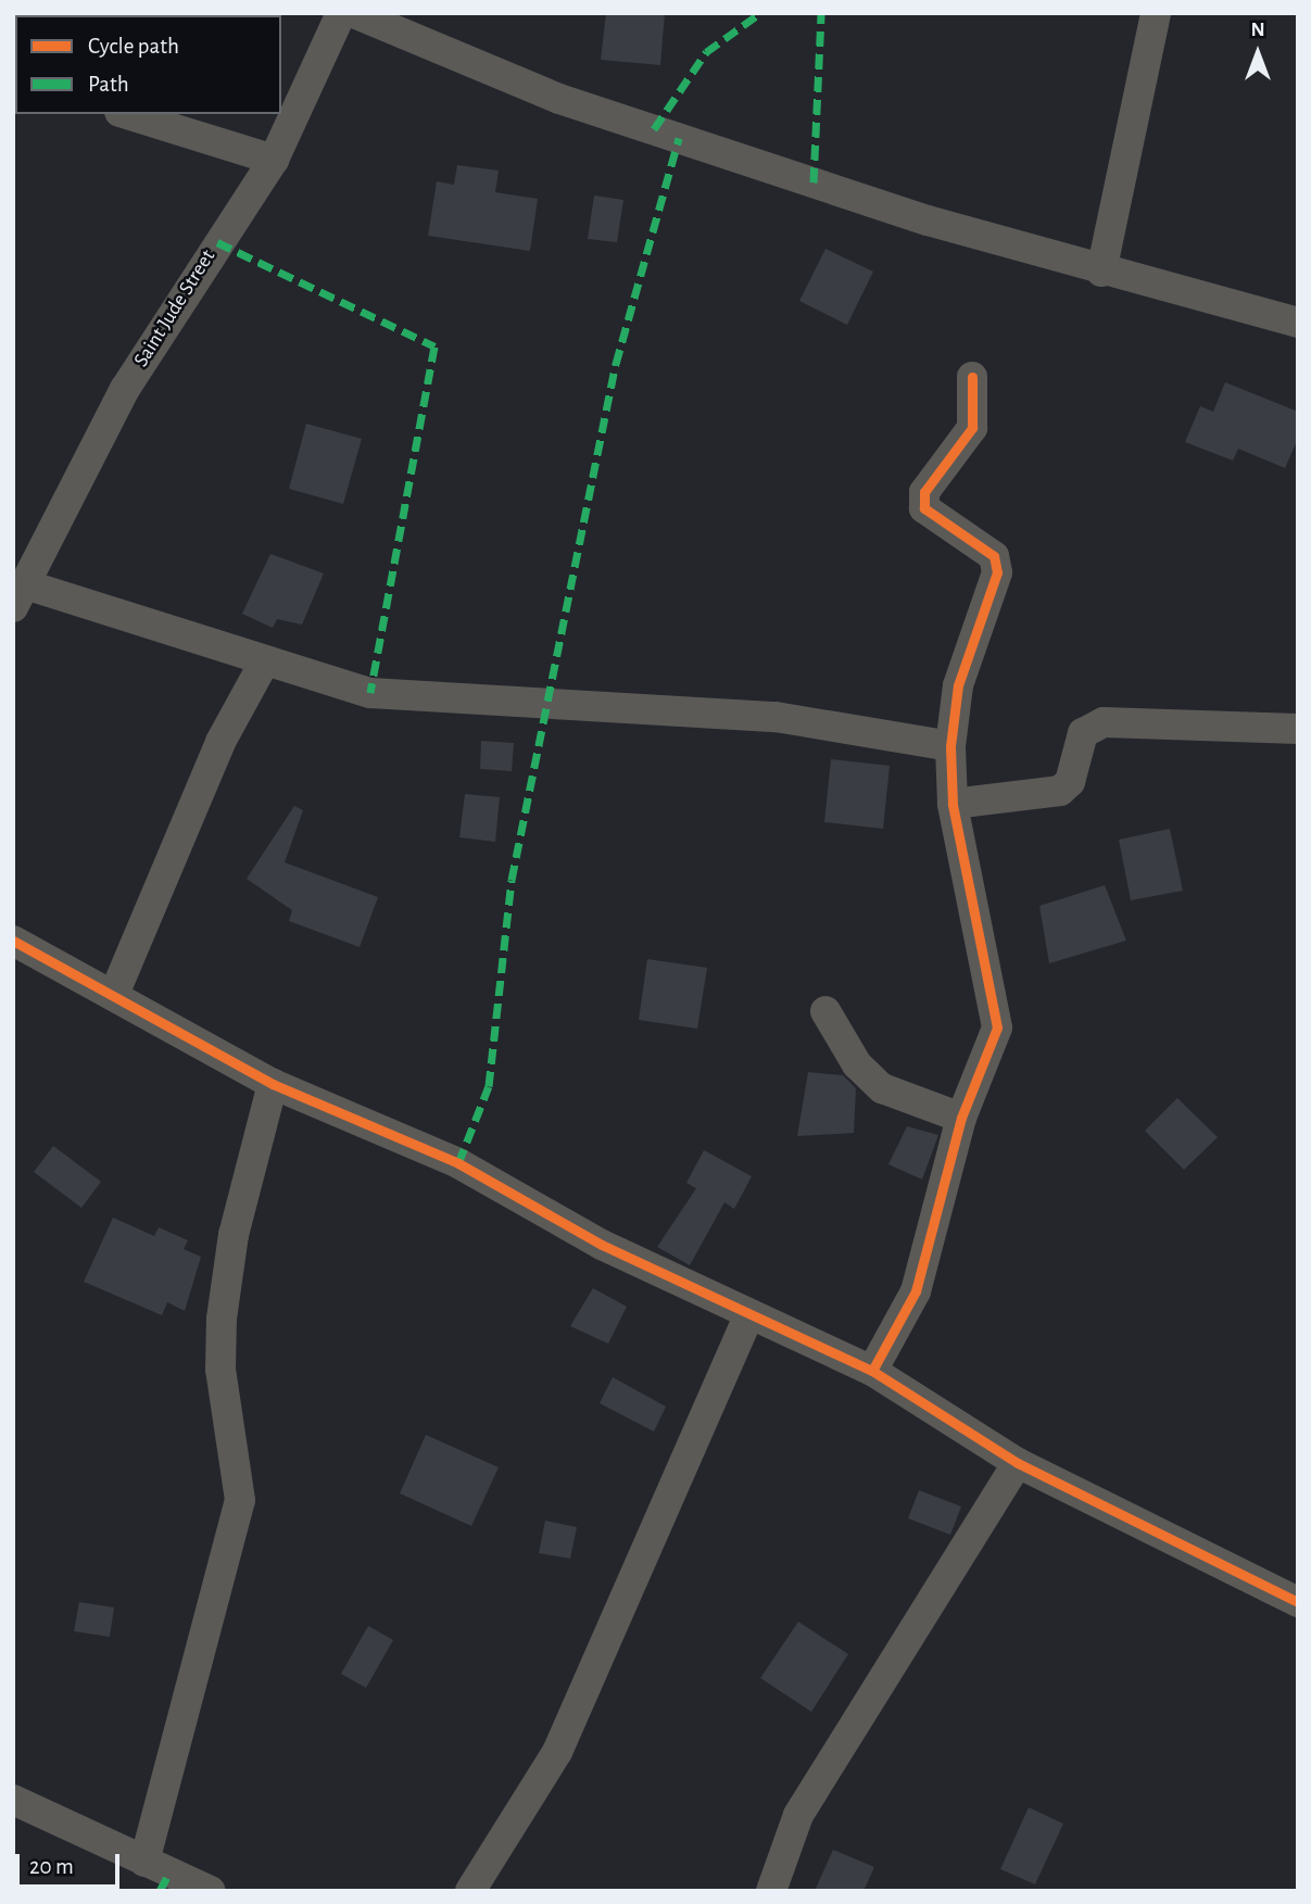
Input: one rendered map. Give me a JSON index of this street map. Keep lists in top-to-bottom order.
{
  "streets": {
    "street": ["Saint Jude Street"]
  },
  "legend": ["Cycle path", "Path"],
  "scale_bar": "20 m",
  "north": "top"
}
